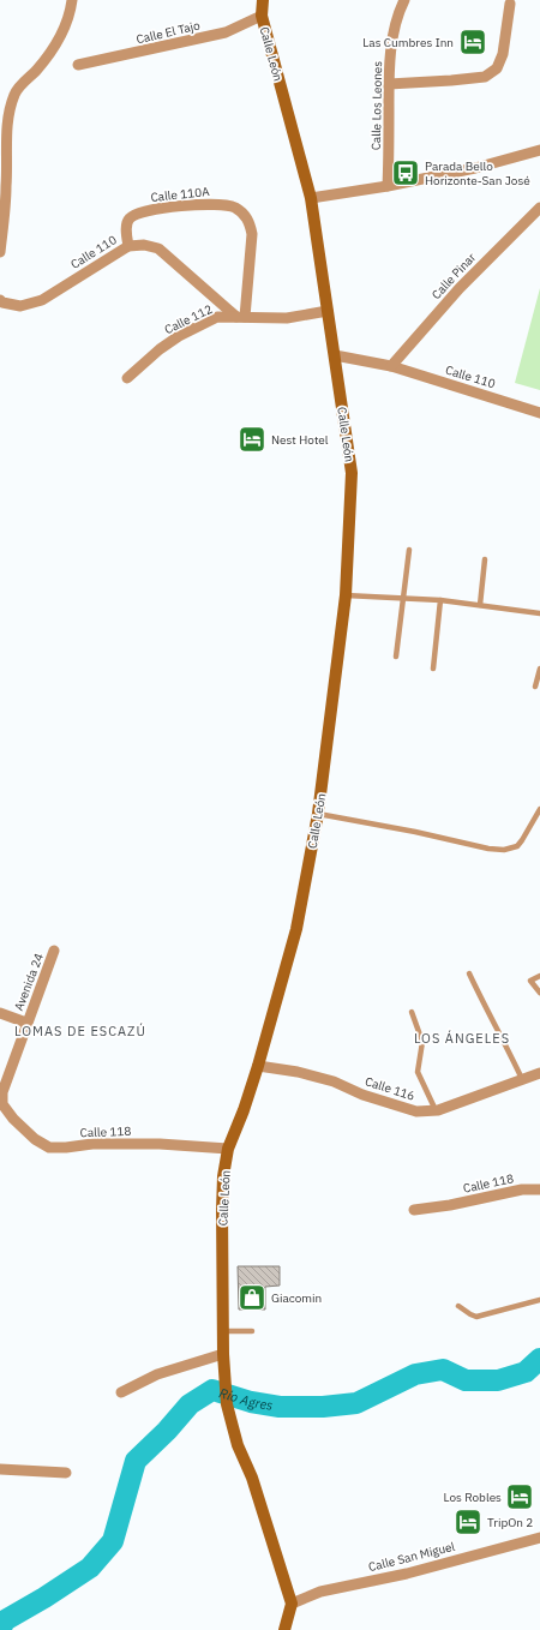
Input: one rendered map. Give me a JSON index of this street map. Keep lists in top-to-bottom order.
{
  "streets": {
    "main road": ["Calle León"],
    "street": [
      "Calle El Tajo",
      "Calle Los Leones",
      "Calle 110A",
      "Calle 110",
      "Calle Pinar",
      "Calle 112",
      "Avenida 24",
      "Calle 116",
      "Calle 118",
      "Calle San Miguel"
    ]
  },
  "crossings": [
    ["Calle El Tajo", "Calle León"],
    ["Calle León", "Calle 110"],
    ["Calle León", "Calle 116"],
    ["Calle León", "Calle 118"],
    ["Calle León", "Calle San Miguel"],
    ["Calle 110A", "Calle 110"],
    ["Calle 110A", "Calle 112"],
    ["Calle 110", "Calle Pinar"],
    ["Calle 110", "Calle 112"],
    ["Avenida 24", "Calle 118"]
  ],
  "districts": ["LOMAS DE ESCAZÚ", "LOS ÁNGELES"],
  "water": ["Río Agres"],
  "places": {
    "hotel": [
      "Las Cumbres Inn",
      "Nest Hotel",
      "Los Robles",
      "TripOn 2"
    ],
    "bus stop": ["Parada Bello Horizonte-San José"],
    "shop": ["Giacomin"]
  }
}
